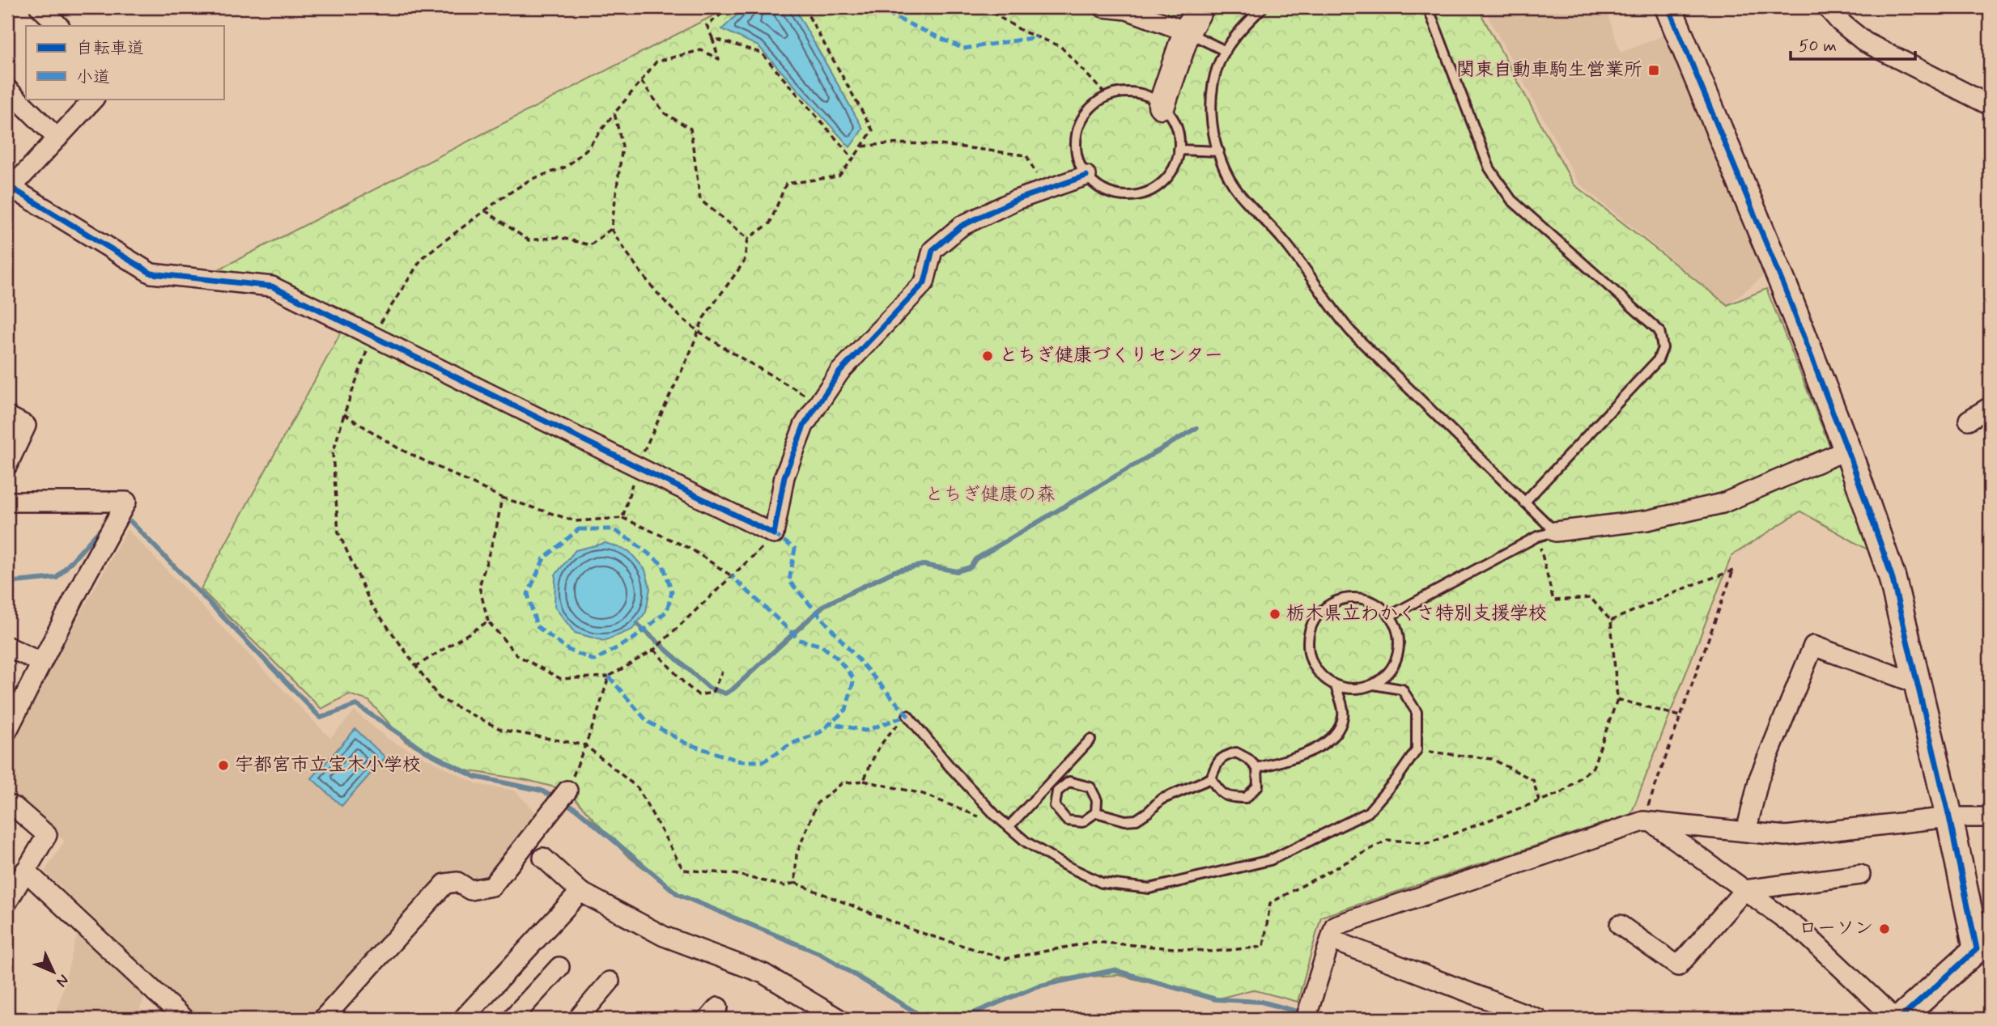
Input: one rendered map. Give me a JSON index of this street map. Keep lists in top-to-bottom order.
{
  "parks": ["とちぎ健康の森"],
  "places": {
    "transit": ["関東自動車駒生営業所"],
    "other": [
      "とちぎ健康づくりセンター",
      "栃木県立わかくさ特別支援学校",
      "宇都宮市立宝木小学校",
      "ローソン"
    ]
  },
  "legend": ["自転車道", "小道"],
  "scale_bar": "50 m",
  "north": "bottom right"
}
